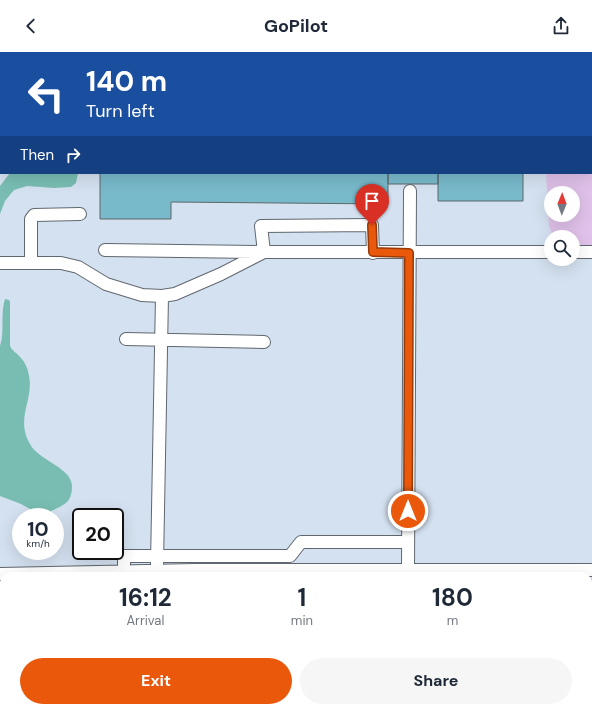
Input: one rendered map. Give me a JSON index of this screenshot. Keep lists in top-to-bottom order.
{
  "north": "top",
  "page": {
    "header": "GoPilot",
    "turn": ["140 m", "Turn left"],
    "then": "Then",
    "speed": "10 km/h",
    "limit": "20",
    "eta": [
      "16:12",
      "Arrival",
      "1",
      "min",
      "180",
      "m"
    ],
    "buttons": ["Exit", "Share"]
  }
}
